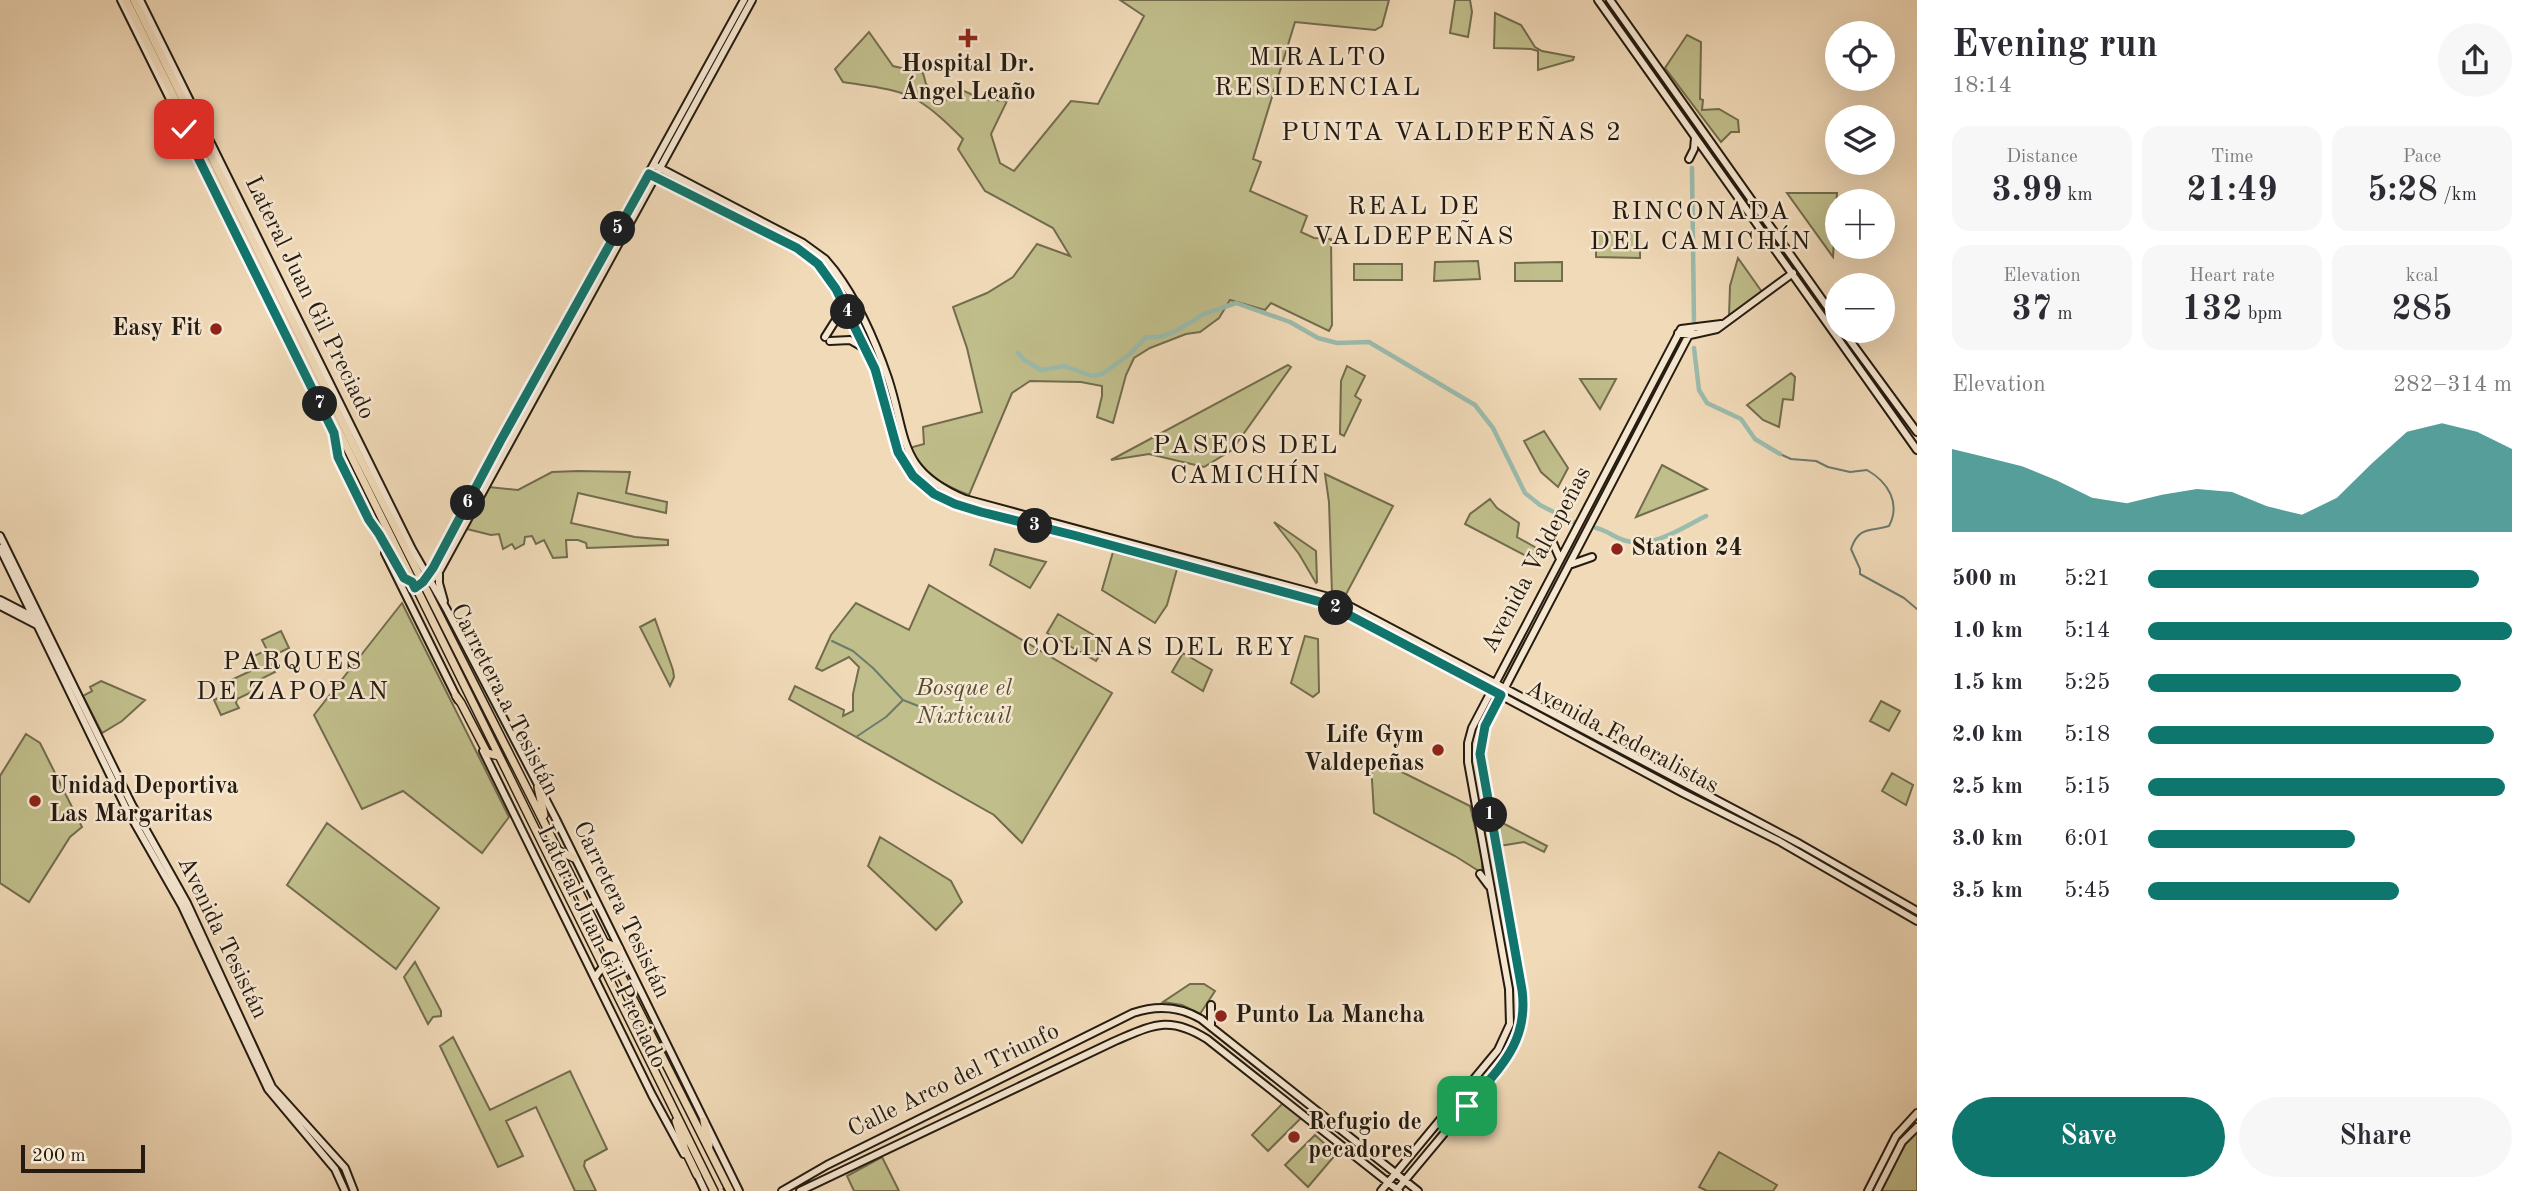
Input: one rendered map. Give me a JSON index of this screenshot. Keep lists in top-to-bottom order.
{
  "streets": {
    "main road": ["Carretera a Tesistán"],
    "street": [
      "Lateral Juan Gil Preciado",
      "Avenida Valdepeñas",
      "Avenida Federalistas",
      "Carretera Tesistán",
      "Avenida Tesistán",
      "Calle Arco del Triunfo"
    ]
  },
  "crossings": [
    ["Lateral Juan Gil Preciado", "Carretera a Tesistán"],
    ["Avenida Valdepeñas", "Avenida Federalistas"],
    ["Avenida Valdepeñas", "Calle Arco del Triunfo"]
  ],
  "districts": [
    "MIRALTO RESIDENCIAL",
    "PUNTA VALDEPEÑAS 2",
    "REAL DE VALDEPEÑAS",
    "RINCONADA DEL CAMICHÍN",
    "PASEOS DEL CAMICHÍN",
    "COLINAS DEL REY",
    "PARQUES DE ZAPOPAN"
  ],
  "parks": ["Bosque el Nixticuil"],
  "places": {
    "health": ["Hospital Dr. Ángel Leaño"],
    "other": [
      "Easy Fit",
      "Station 24",
      "Life Gym Valdepeñas",
      "Unidad Deportiva Las Margaritas",
      "Punto La Mancha",
      "Refugio de pecadores"
    ]
  },
  "scale_bar": "200 m",
  "page": {
    "heading": ["Evening run", "18:14"],
    "map_buttons": ["+", "−"],
    "stats": [
      ["Distance", "3.99 km"],
      ["Time", "21:49"],
      ["Pace", "5:28 /km"],
      ["Elevation", "37 m"],
      ["Heart rate", "132 bpm"],
      ["kcal", "285"]
    ],
    "pins": [
      "5",
      "4",
      "7",
      "6",
      "3",
      "2",
      "1"
    ],
    "chart": ["Elevation", "282–314 m"],
    "list": [
      {
        "name": "500 m",
        "note": "5:21"
      },
      {
        "name": "1.0 km",
        "note": "5:14"
      },
      {
        "name": "1.5 km",
        "note": "5:25"
      },
      {
        "name": "2.0 km",
        "note": "5:18"
      },
      {
        "name": "2.5 km",
        "note": "5:15"
      },
      {
        "name": "3.0 km",
        "note": "6:01"
      },
      {
        "name": "3.5 km",
        "note": "5:45"
      }
    ],
    "buttons": ["Save", "Share"],
    "scale": "200 m"
  }
}
